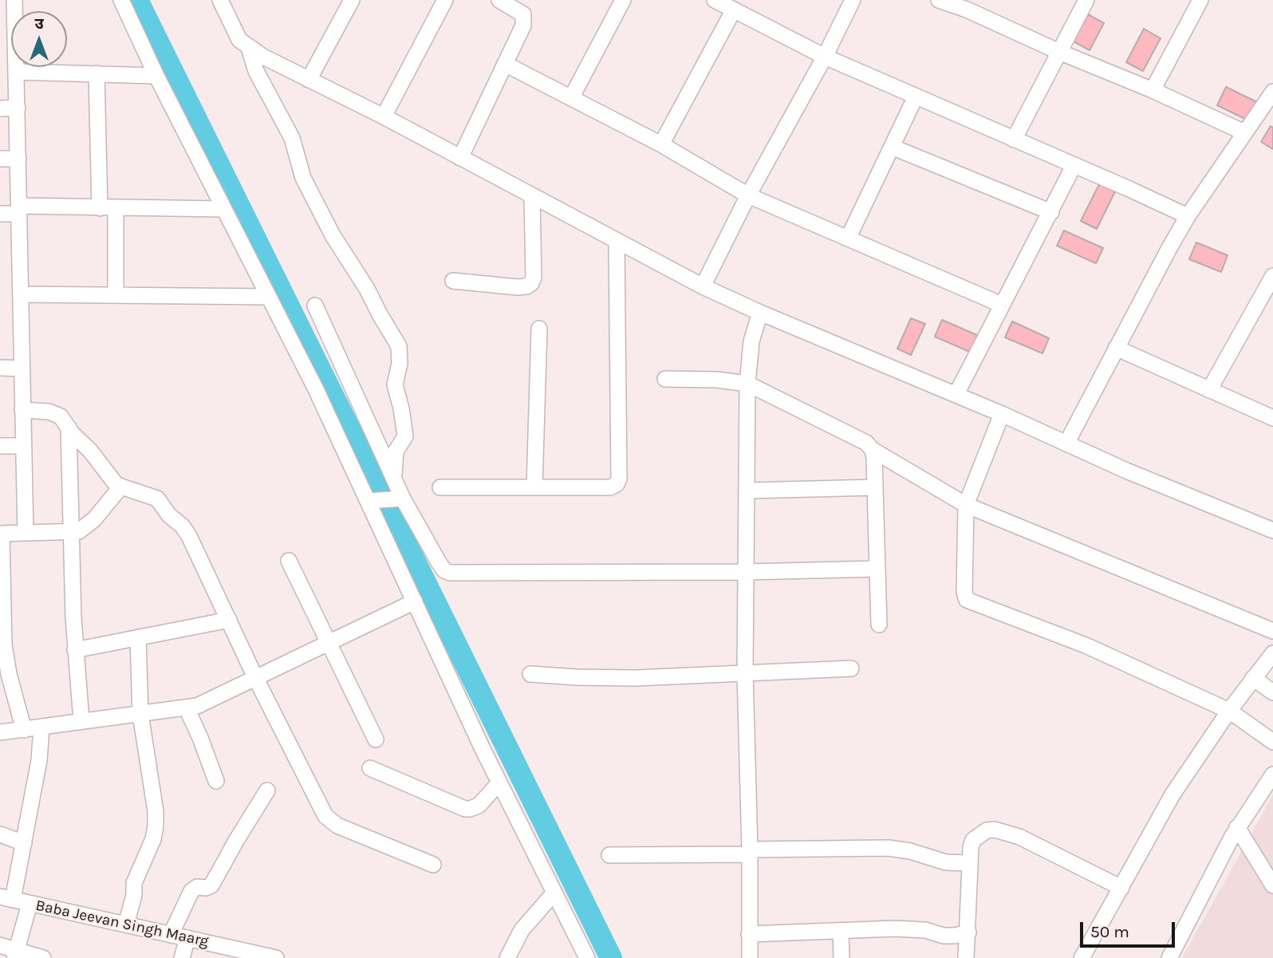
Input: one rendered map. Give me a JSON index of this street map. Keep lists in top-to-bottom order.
{
  "streets": {
    "street": ["Baba Jeevan Singh Maarg"]
  },
  "scale_bar": "50 m",
  "north": "top"
}
